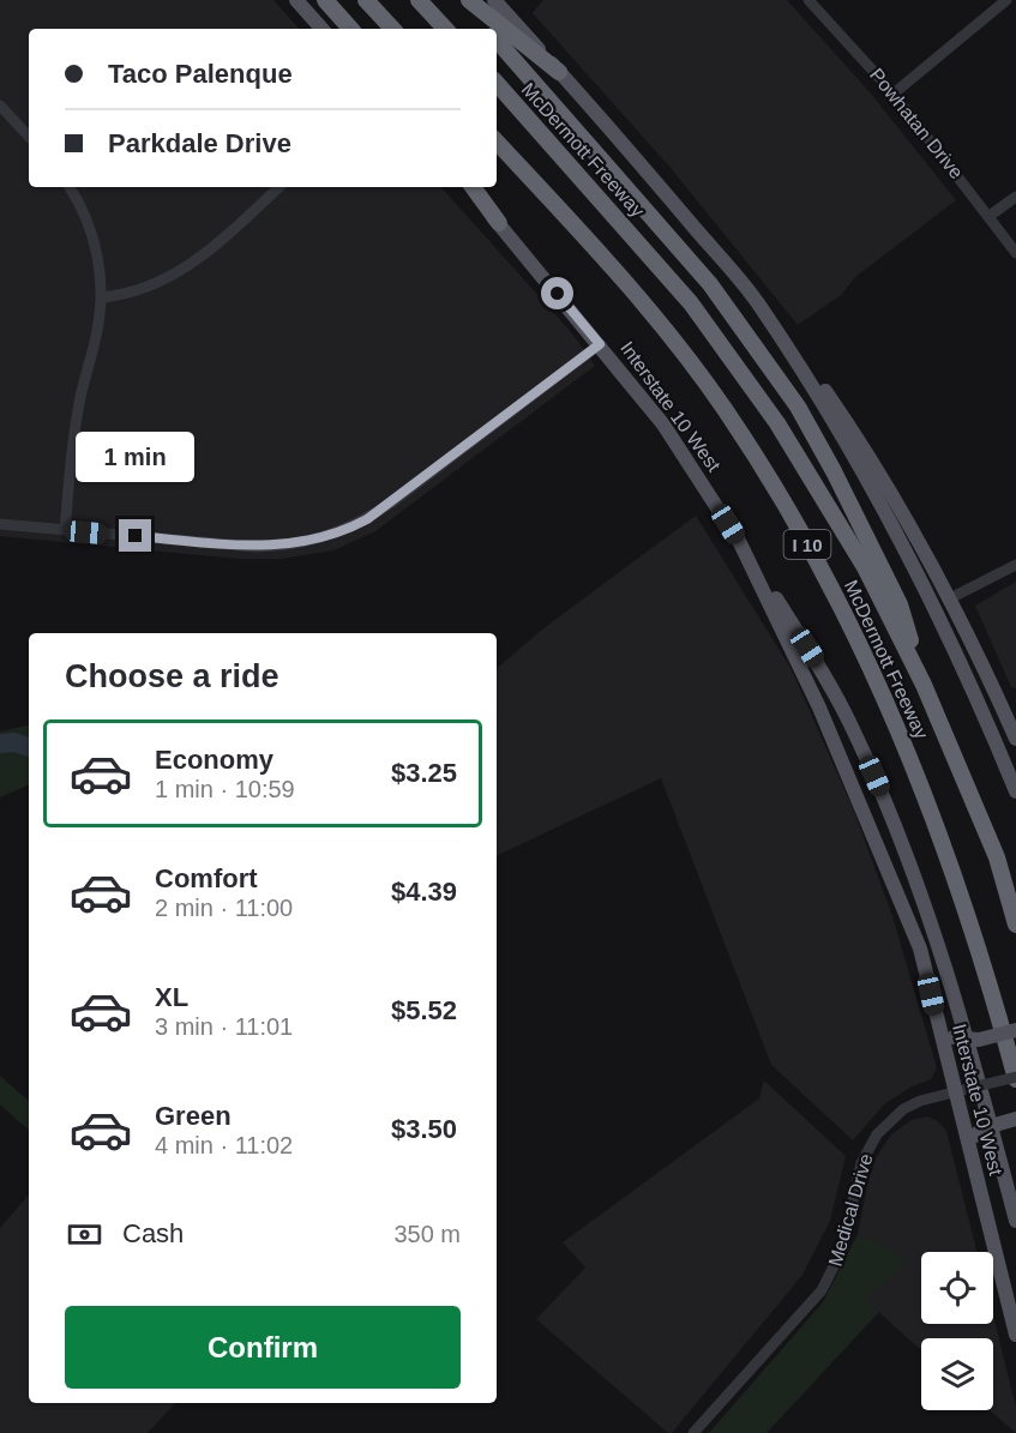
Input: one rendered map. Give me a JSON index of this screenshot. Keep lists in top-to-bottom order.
{
  "streets": {
    "highway": ["McDermott Freeway", "I 10"],
    "main road": ["Interstate 10 West"],
    "street": ["Powhatan Drive", "Medical Drive"]
  },
  "crossings": [
    ["McDermott Freeway", "Medical Drive"],
    ["Interstate 10 West", "Medical Drive"]
  ],
  "page": {
    "banner": ["Taco Palenque", "Parkdale Drive"],
    "bubble": "1 min",
    "heading": "Choose a ride",
    "list": [
      {
        "name": "Economy",
        "note": "1 min · 10:59",
        "value": "$3.25"
      },
      {
        "name": "Comfort",
        "note": "2 min · 11:00",
        "value": "$4.39"
      },
      {
        "name": "XL",
        "note": "3 min · 11:01",
        "value": "$5.52"
      },
      {
        "name": "Green",
        "note": "4 min · 11:02",
        "value": "$3.50"
      }
    ],
    "pay": ["Cash", "350 m"],
    "buttons": "Confirm"
  }
}
